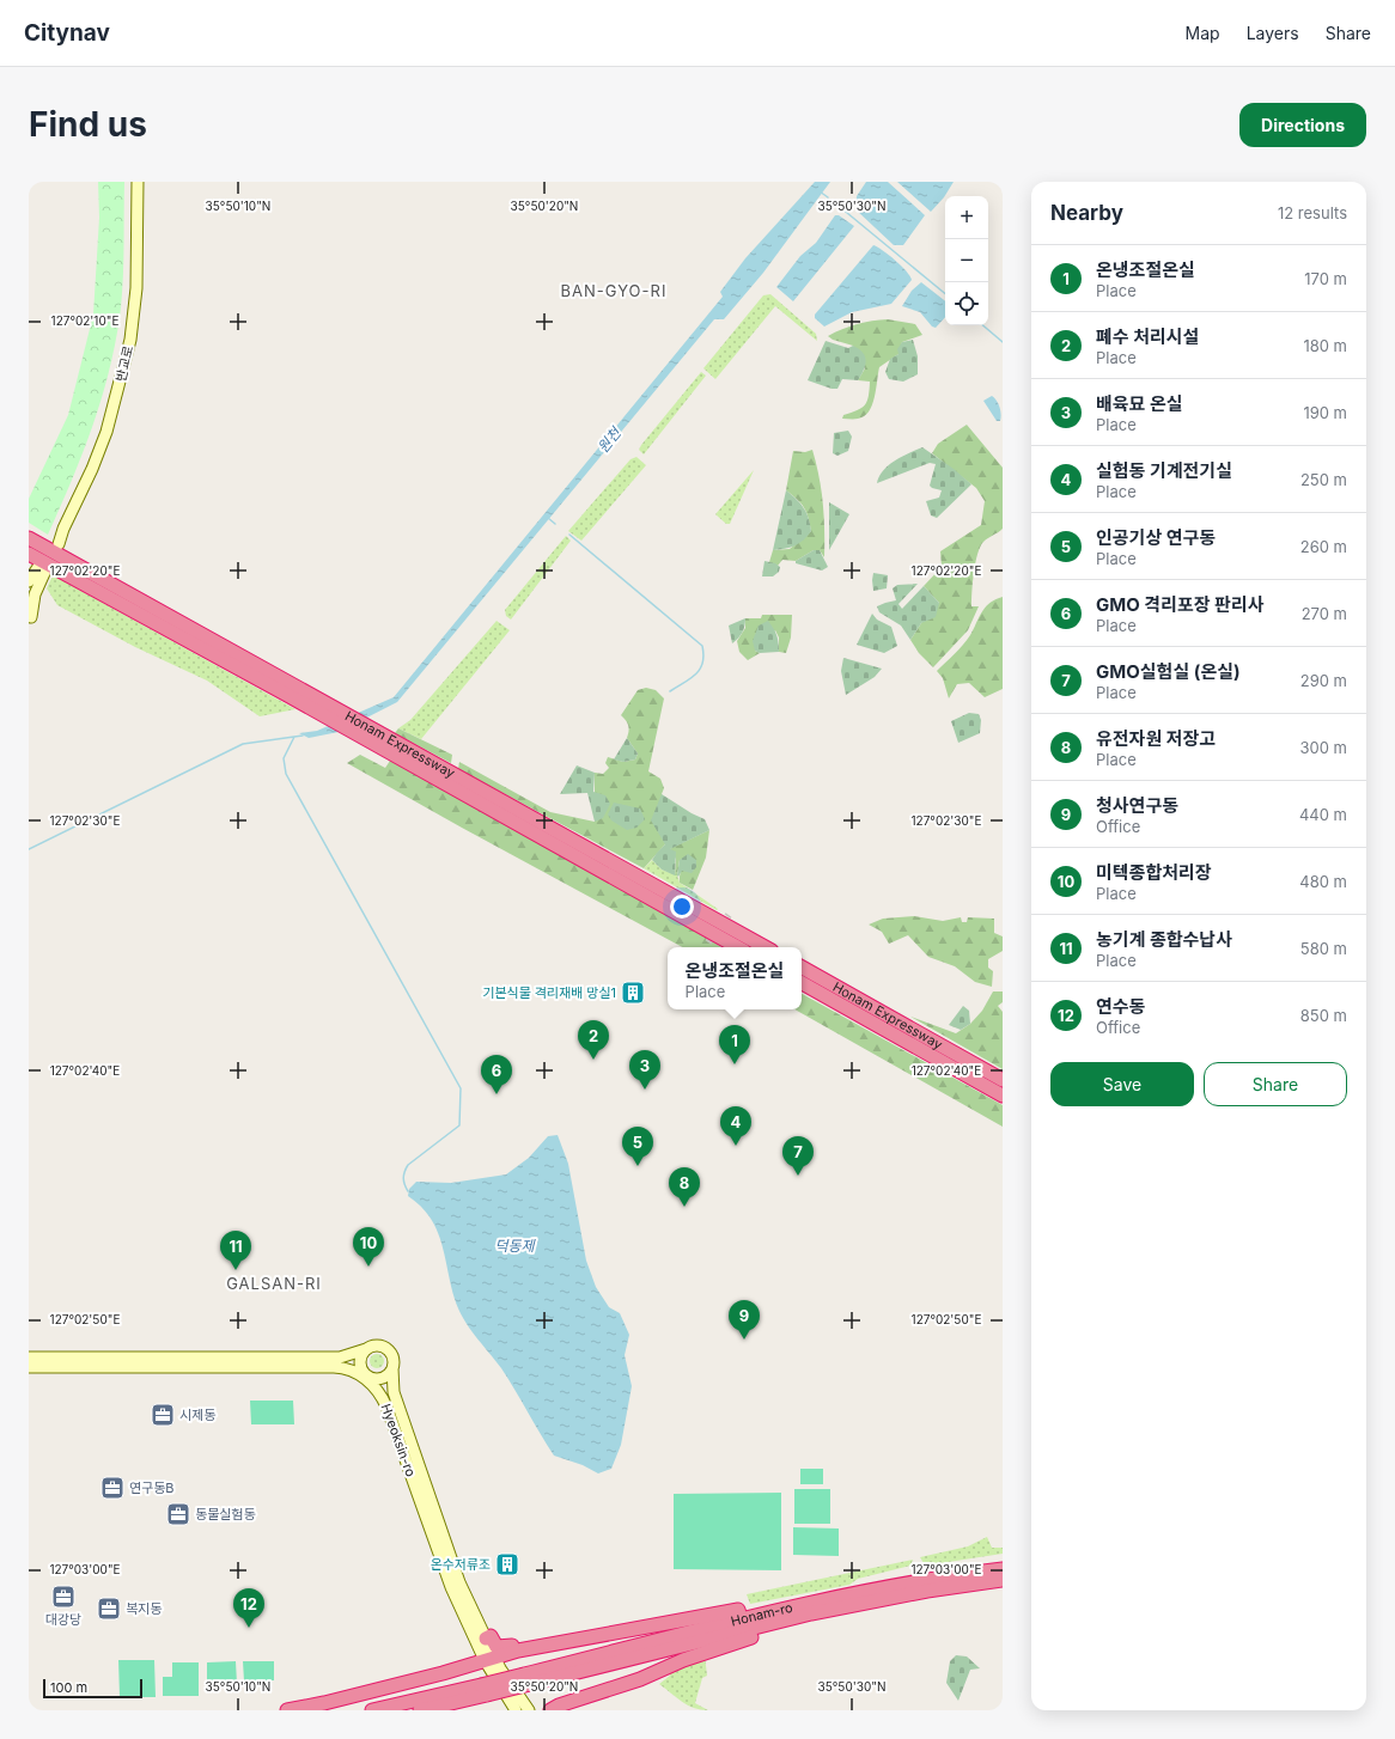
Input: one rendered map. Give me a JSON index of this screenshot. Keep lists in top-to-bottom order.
{
  "streets": {
    "highway": ["Honam Expressway", "Honam-ro"],
    "main road": ["반교로", "Hyeoksin-ro"]
  },
  "districts": ["BAN-GYO-RI", "GALSAN-RI"],
  "water": ["원천", "덕동제"],
  "places": {
    "building": ["기본식물 격리재배 망실1", "온수저류조"],
    "office": [
      "시제동",
      "연구동B",
      "동물실험동",
      "대강당",
      "복지동"
    ]
  },
  "scale_bar": "100 m",
  "page": {
    "header": "Citynav",
    "nav": ["Map", "Layers", "Share"],
    "buttons": [
      "Directions",
      ["Save", "Share"]
    ],
    "title": "Find us",
    "heading": ["Nearby", "12 results"],
    "map_buttons": ["+", "−"],
    "list": [
      {
        "mark": "1",
        "name": "온냉조절온실",
        "note": "Place",
        "value": "170 m"
      },
      {
        "mark": "2",
        "name": "폐수 처리시설",
        "note": "Place",
        "value": "180 m"
      },
      {
        "mark": "3",
        "name": "배육묘 온실",
        "note": "Place",
        "value": "190 m"
      },
      {
        "mark": "4",
        "name": "실험동 기계전기실",
        "note": "Place",
        "value": "250 m"
      },
      {
        "mark": "5",
        "name": "인공기상 연구동",
        "note": "Place",
        "value": "260 m"
      },
      {
        "mark": "6",
        "name": "GMO 격리포장 판리사",
        "note": "Place",
        "value": "270 m"
      },
      {
        "mark": "7",
        "name": "GMO실험실 (온실)",
        "note": "Place",
        "value": "290 m"
      },
      {
        "mark": "8",
        "name": "유전자원 저장고",
        "note": "Place",
        "value": "300 m"
      },
      {
        "mark": "9",
        "name": "청사연구동",
        "note": "Office",
        "value": "440 m"
      },
      {
        "mark": "10",
        "name": "미텍종합처리장",
        "note": "Place",
        "value": "480 m"
      },
      {
        "mark": "11",
        "name": "농기계 종합수납사",
        "note": "Place",
        "value": "580 m"
      },
      {
        "mark": "12",
        "name": "연수동",
        "note": "Office",
        "value": "850 m"
      }
    ],
    "popup": ["온냉조절온실", "Place"],
    "pins": [
      "2",
      "1",
      "3",
      "6",
      "4",
      "5",
      "7",
      "8",
      "10",
      "11",
      "9",
      "12"
    ],
    "scale": "100 m"
  },
  "coordinates": [
    "35°50'10\"N",
    "35°50'20\"N",
    "35°50'30\"N",
    "127°02'10\"E",
    "127°02'20\"E",
    "127°02'30\"E",
    "127°02'40\"E",
    "127°02'50\"E",
    "127°03'00\"E"
  ]
}
